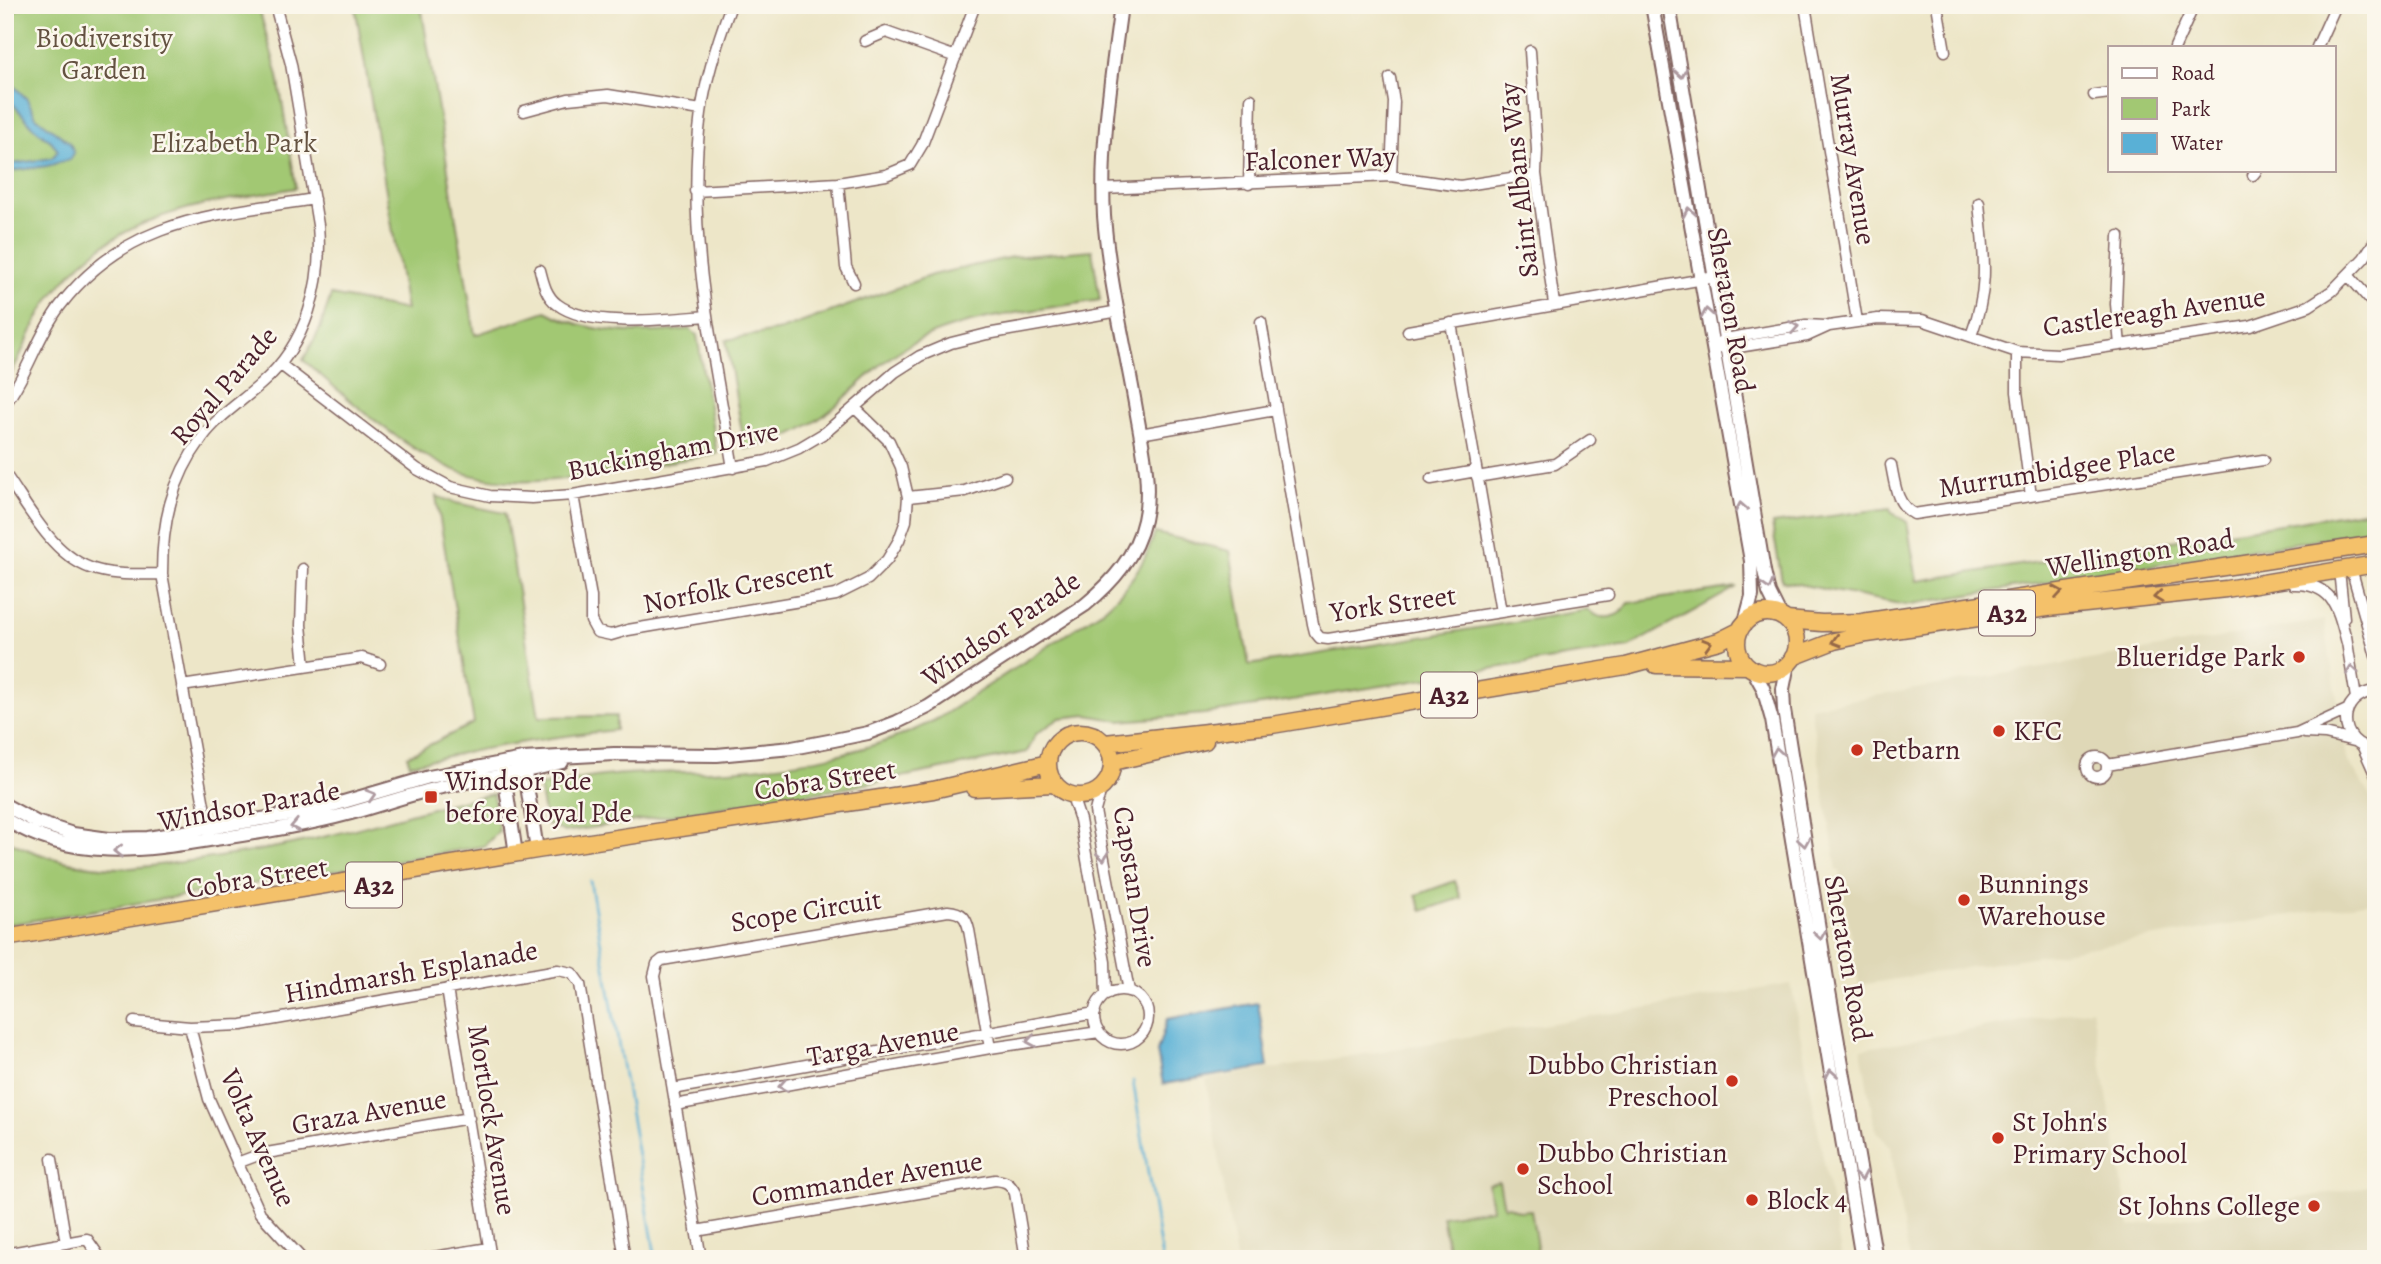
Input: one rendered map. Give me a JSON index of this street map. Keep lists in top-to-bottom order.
{
  "streets": {
    "highway": ["Wellington Road", "A32", "Cobra Street"],
    "street": [
      "Falconer Way",
      "Murray Avenue",
      "Saint Albans Way",
      "Sheraton Road",
      "Castlereagh Avenue",
      "Royal Parade",
      "Buckingham Drive",
      "Murrumbidgee Place",
      "Norfolk Crescent",
      "York Street",
      "Windsor Parade",
      "Capstan Drive",
      "Scope Circuit",
      "Hindmarsh Esplanade",
      "Targa Avenue",
      "Graza Avenue",
      "Mortlock Avenue",
      "Volta Avenue",
      "Commander Avenue"
    ]
  },
  "crossings": [
    ["Falconer Way", "Saint Albans Way"],
    ["Falconer Way", "Windsor Parade"],
    ["Murray Avenue", "Castlereagh Avenue"],
    ["Sheraton Road", "Castlereagh Avenue"],
    ["Sheraton Road", "Wellington Road"],
    ["Sheraton Road", "A32"],
    ["Royal Parade", "Buckingham Drive"],
    ["Royal Parade", "Windsor Parade"],
    ["Buckingham Drive", "Norfolk Crescent"],
    ["Buckingham Drive", "Windsor Parade"],
    ["Wellington Road", "A32"],
    ["A32", "Cobra Street"],
    ["A32", "Capstan Drive"],
    ["Cobra Street", "Capstan Drive"],
    ["Capstan Drive", "Targa Avenue"],
    ["Scope Circuit", "Targa Avenue"],
    ["Hindmarsh Esplanade", "Mortlock Avenue"],
    ["Hindmarsh Esplanade", "Volta Avenue"],
    ["Graza Avenue", "Mortlock Avenue"],
    ["Graza Avenue", "Volta Avenue"]
  ],
  "parks": ["Biodiversity Garden", "Elizabeth Park"],
  "places": {
    "other": [
      "Blueridge Park",
      "KFC",
      "Petbarn",
      "Bunnings Warehouse",
      "Dubbo Christian Preschool",
      "St John's Primary School",
      "Dubbo Christian School",
      "Block 4",
      "St Johns College"
    ],
    "transit": ["Windsor Pde before Royal Pde"]
  },
  "legend": ["Road", "Park", "Water"]
}
